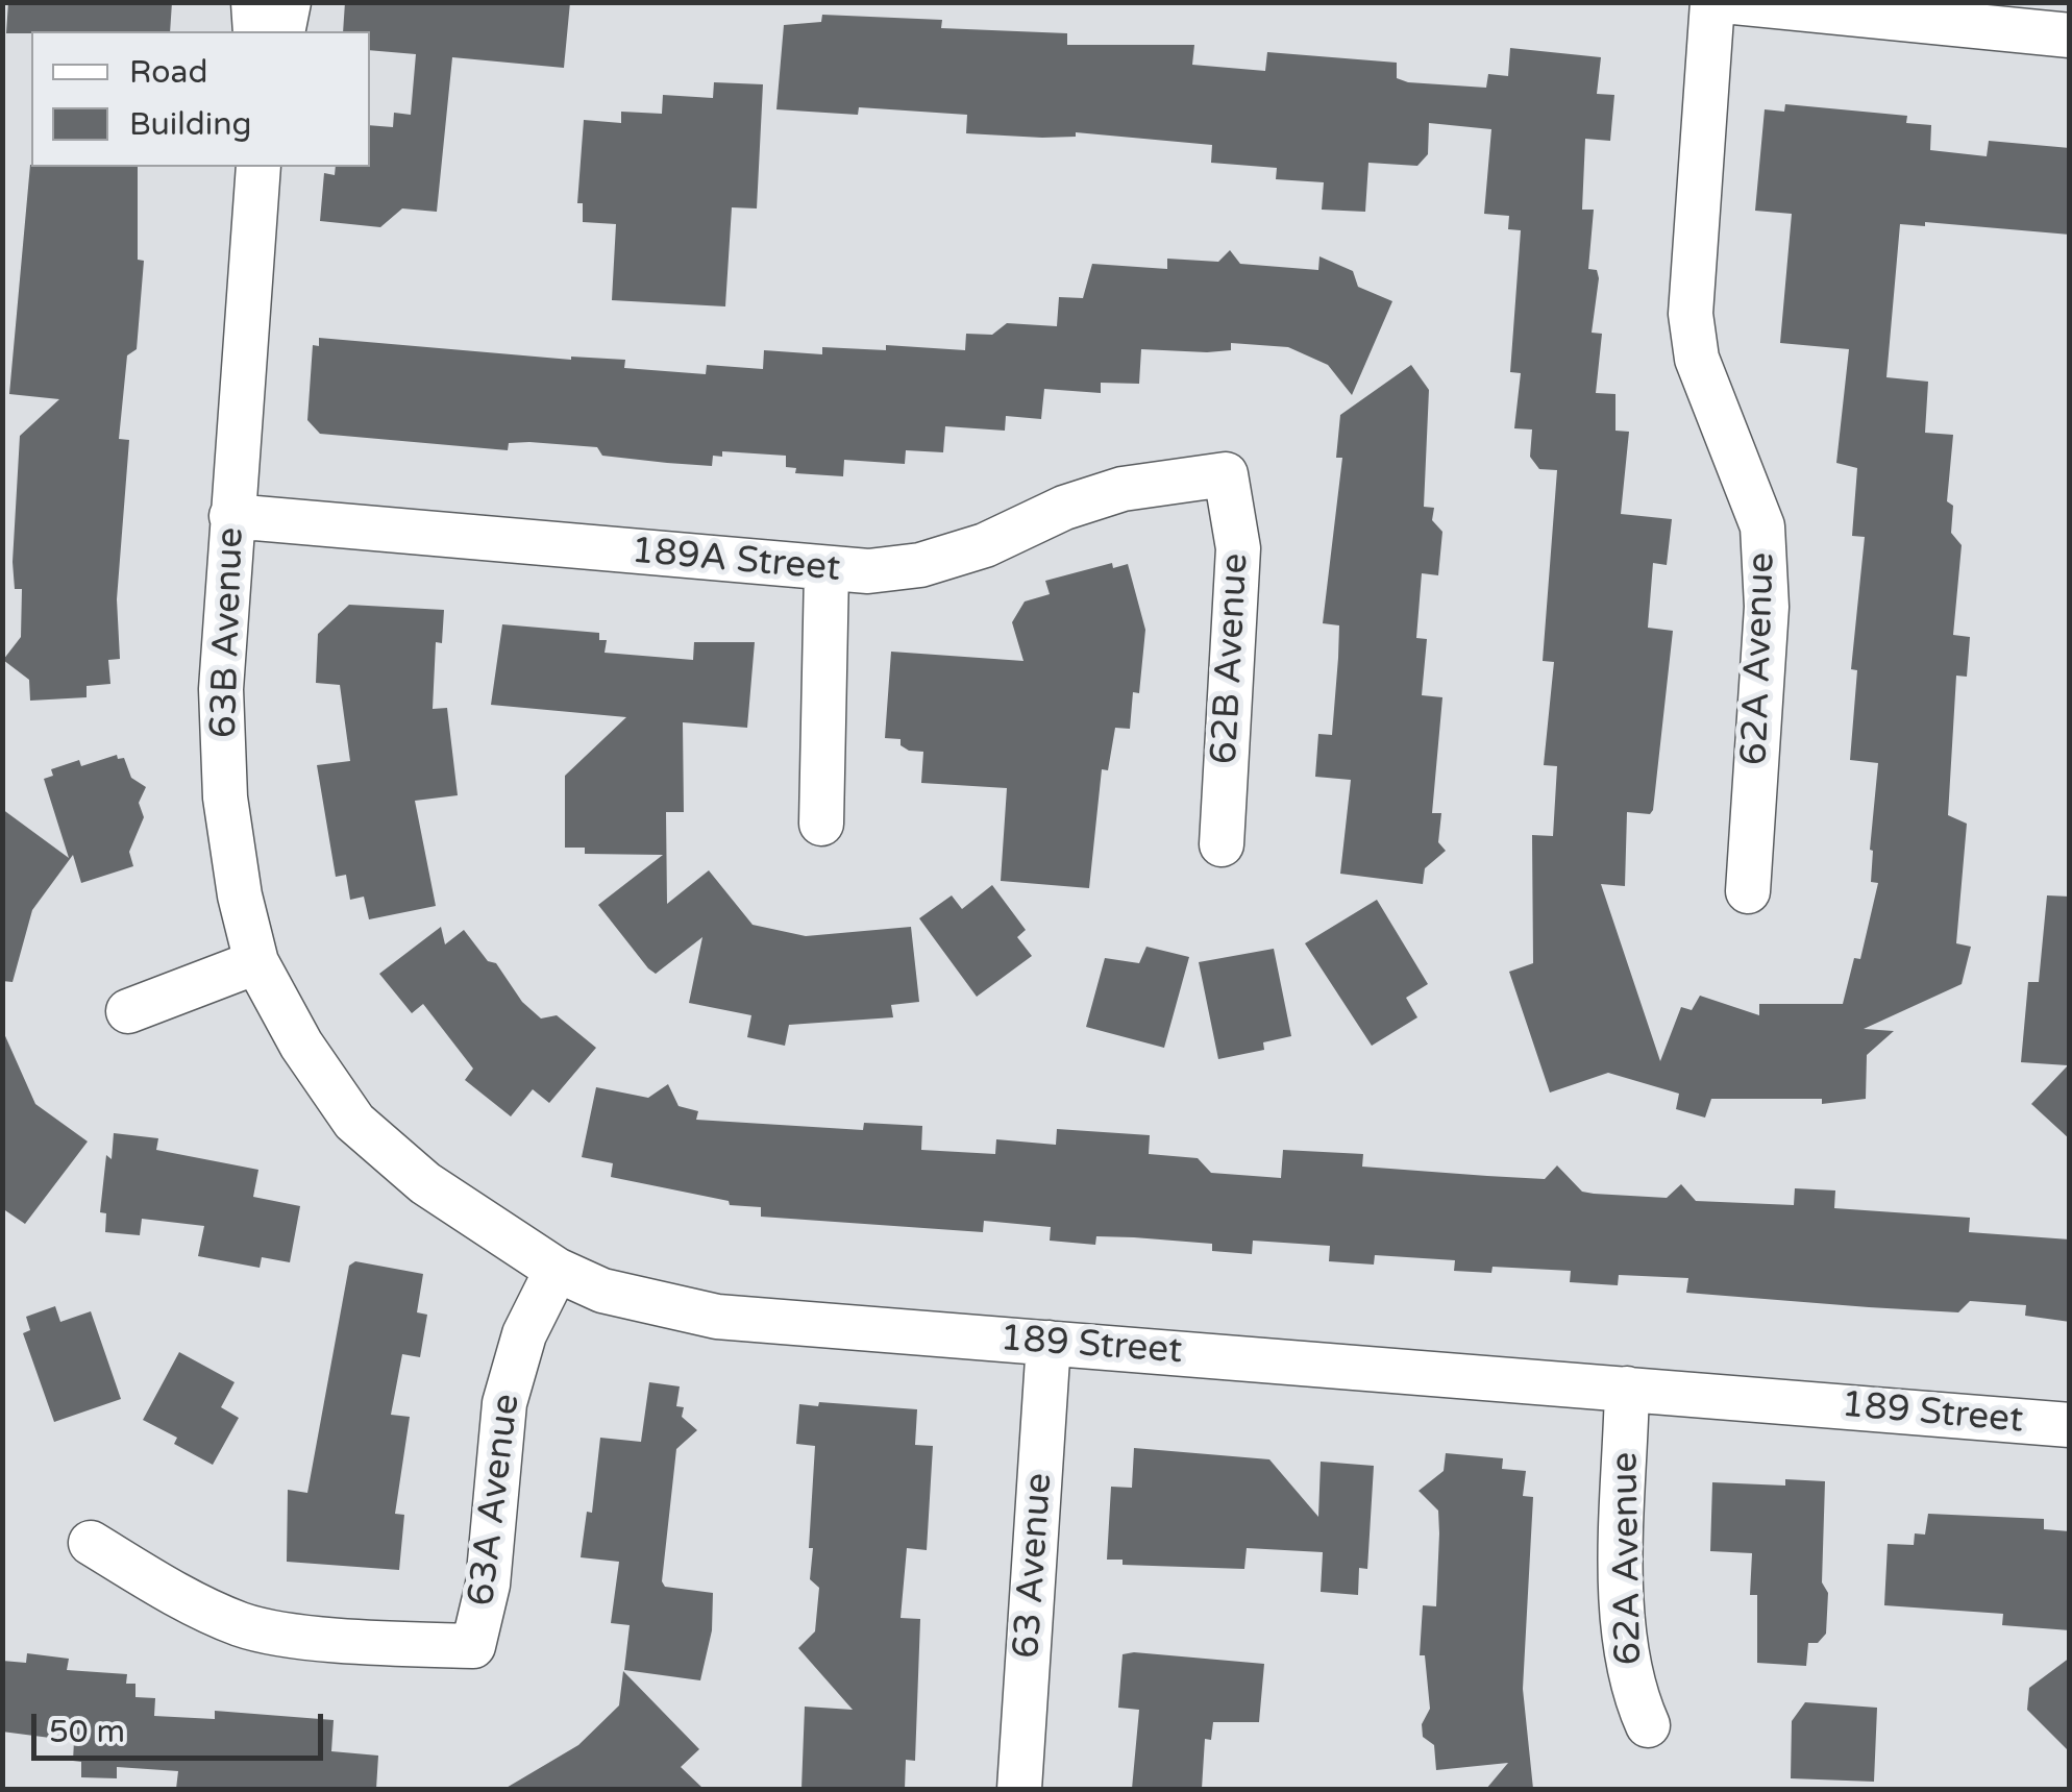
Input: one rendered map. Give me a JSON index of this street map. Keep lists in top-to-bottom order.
{
  "streets": {
    "street": [
      "189A Street",
      "63B Avenue",
      "62B Avenue",
      "62A Avenue",
      "189 Street",
      "63A Avenue",
      "63 Avenue"
    ]
  },
  "crossings": [
    ["189A Street", "63B Avenue"],
    ["189A Street", "62B Avenue"],
    ["63B Avenue", "189 Street"],
    ["62A Avenue", "189 Street"],
    ["189 Street", "63A Avenue"],
    ["189 Street", "63 Avenue"]
  ],
  "legend": ["Road", "Building"],
  "scale_bar": "50 m"
}
